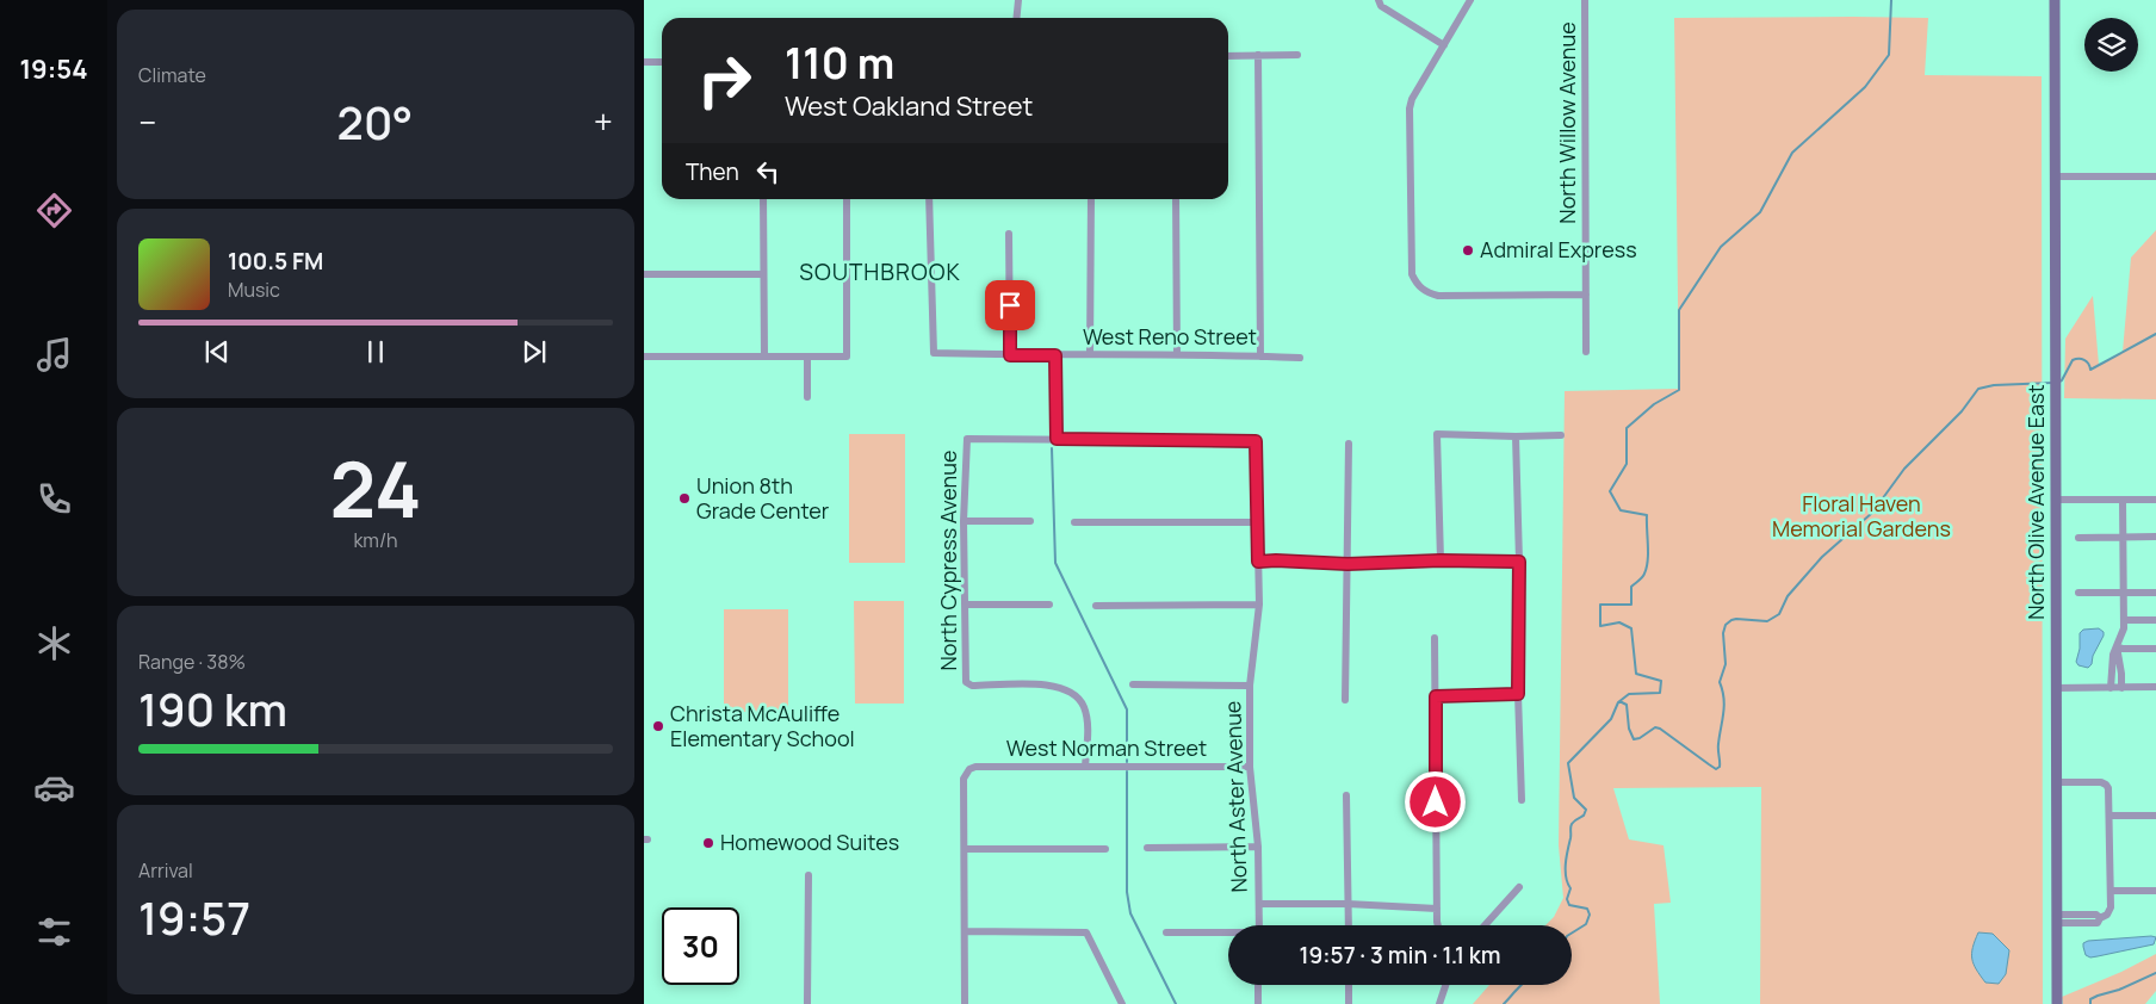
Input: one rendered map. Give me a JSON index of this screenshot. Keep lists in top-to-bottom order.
{
  "streets": {
    "street": [
      "North Willow Avenue",
      "West Reno Street",
      "North Olive Avenue East",
      "North Cypress Avenue",
      "West Norman Street",
      "North Aster Avenue"
    ]
  },
  "crossings": [
    ["North Cypress Avenue", "West Norman Street"],
    ["North Cypress Avenue", "North Aster Avenue"],
    ["West Norman Street", "North Aster Avenue"]
  ],
  "districts": ["SOUTHBROOK"],
  "parks": ["Floral Haven Memorial Gardens"],
  "places": [
    "Admiral Express",
    "Union 8th Grade Center",
    "Christa McAuliffe Elementary School",
    "Homewood Suites"
  ],
  "page": {
    "tabs": "19:54",
    "tile": [
      "Climate",
      ["24", "km/h"],
      ["Range · 38%", "190 km"],
      ["Arrival", "19:57"]
    ],
    "turn": ["110 m", "West Oakland Street"],
    "heat": ["−", "20°", "+"],
    "then": "Then",
    "song": ["100.5 FM", "Music"],
    "limit": "30",
    "trip": "19:57 · 3 min · 1.1 km"
  }
}
